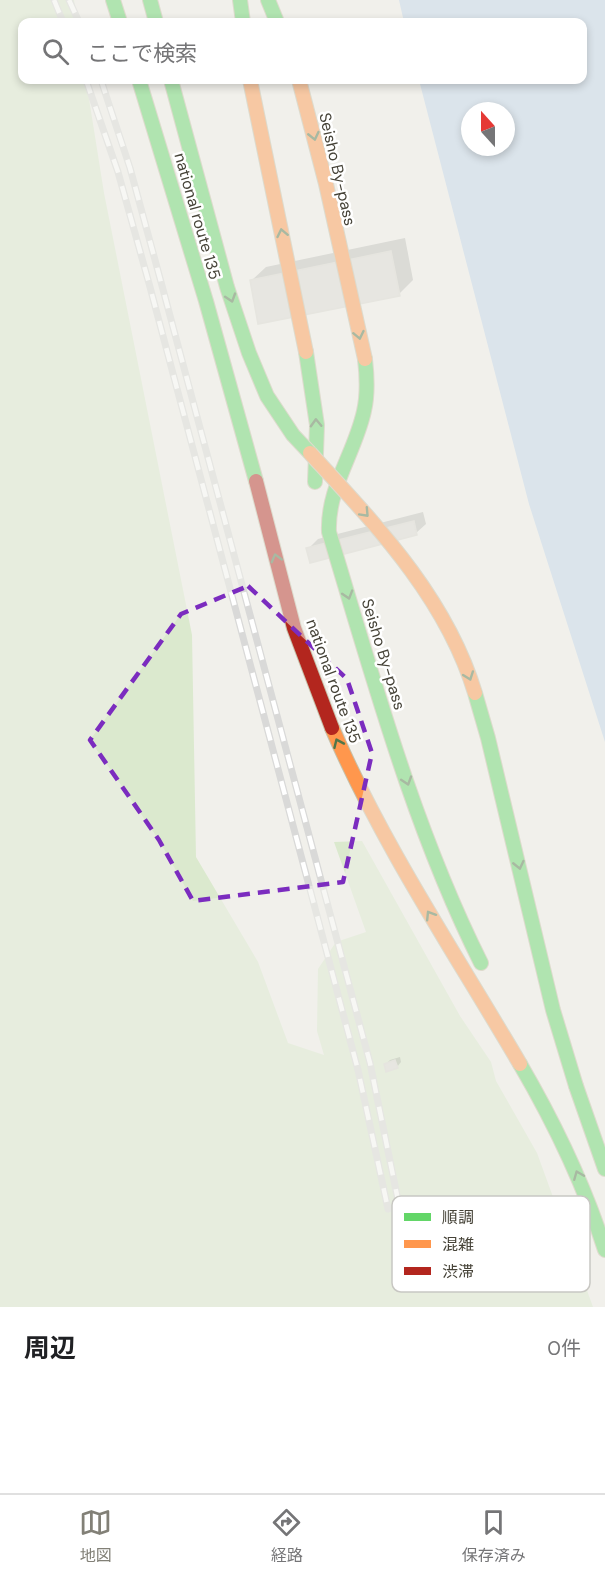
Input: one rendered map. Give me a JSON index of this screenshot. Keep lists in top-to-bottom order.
{
  "streets": {
    "highway": ["Seisho By-pass", "national route 135"]
  },
  "crossings": [
    ["Seisho By-pass", "national route 135"]
  ],
  "legend": ["順調", "混雑", "渋滞"],
  "north": "top",
  "page": {
    "search": "ここで検索",
    "heading": ["周辺", "0件"],
    "nav": ["地図", "経路", "保存済み"]
  }
}
